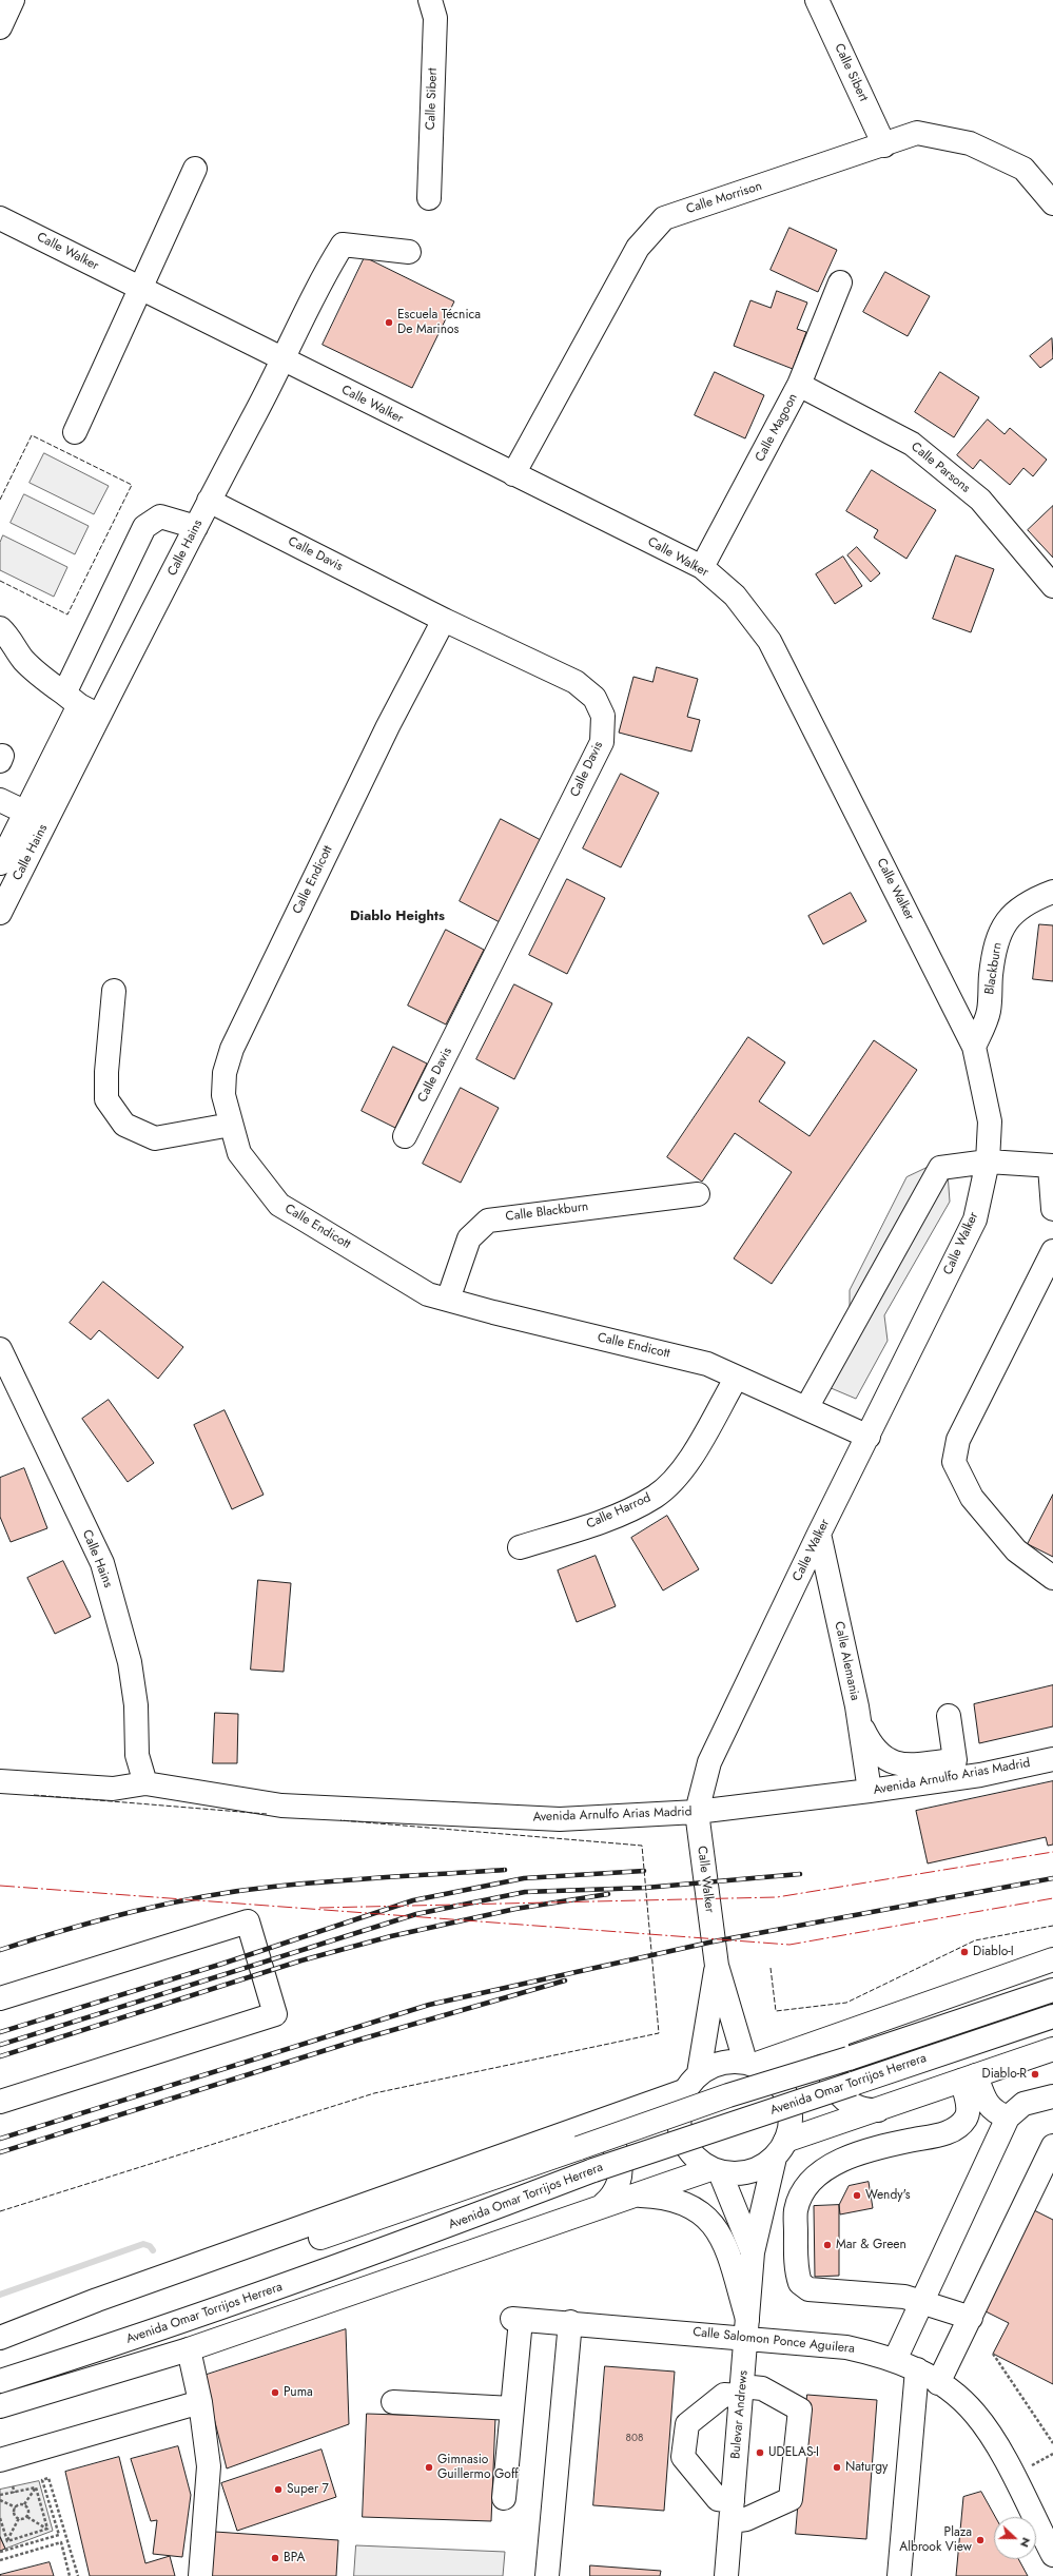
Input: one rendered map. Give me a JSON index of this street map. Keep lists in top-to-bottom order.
{
  "streets": {
    "street": [
      "Calle Sibert",
      "Calle Morrison",
      "Calle Walker",
      "Calle Magoon",
      "Calle Parsons",
      "Calle Hains",
      "Calle Davis",
      "Calle Endicott",
      "Blackburn",
      "Calle Blackburn",
      "Calle Harrod",
      "Calle Alemania",
      "Avenida Arnulfo Arias Madrid",
      "Avenida Omar Torrijos Herrera",
      "Calle Salomon Ponce Aguilera",
      "Bulevar Andrews"
    ]
  },
  "crossings": [
    ["Calle Sibert", "Calle Morrison"],
    ["Calle Morrison", "Calle Walker"],
    ["Calle Walker", "Calle Magoon"],
    ["Calle Walker", "Calle Hains"],
    ["Calle Walker", "Calle Endicott"],
    ["Calle Walker", "Blackburn"],
    ["Calle Walker", "Calle Alemania"],
    ["Calle Walker", "Avenida Arnulfo Arias Madrid"],
    ["Calle Walker", "Bulevar Andrews"],
    ["Calle Magoon", "Calle Parsons"],
    ["Calle Hains", "Calle Davis"],
    ["Calle Hains", "Avenida Arnulfo Arias Madrid"],
    ["Calle Davis", "Calle Endicott"],
    ["Calle Endicott", "Calle Blackburn"],
    ["Calle Endicott", "Calle Harrod"],
    ["Calle Alemania", "Avenida Arnulfo Arias Madrid"],
    ["Calle Salomon Ponce Aguilera", "Bulevar Andrews"]
  ],
  "districts": ["Diablo Heights"],
  "places": [
    "Escuela Técnica De Marinos",
    "Diablo-I",
    "Diablo-R",
    "Wendy's",
    "Mar & Green",
    "Puma",
    "UDELAS-I",
    "Gimnasio Guillermo Goff",
    "Naturgy",
    "Super 7",
    "Plaza Albrook View",
    "BPA"
  ],
  "house_numbers": ["808"],
  "north": "right"
}
